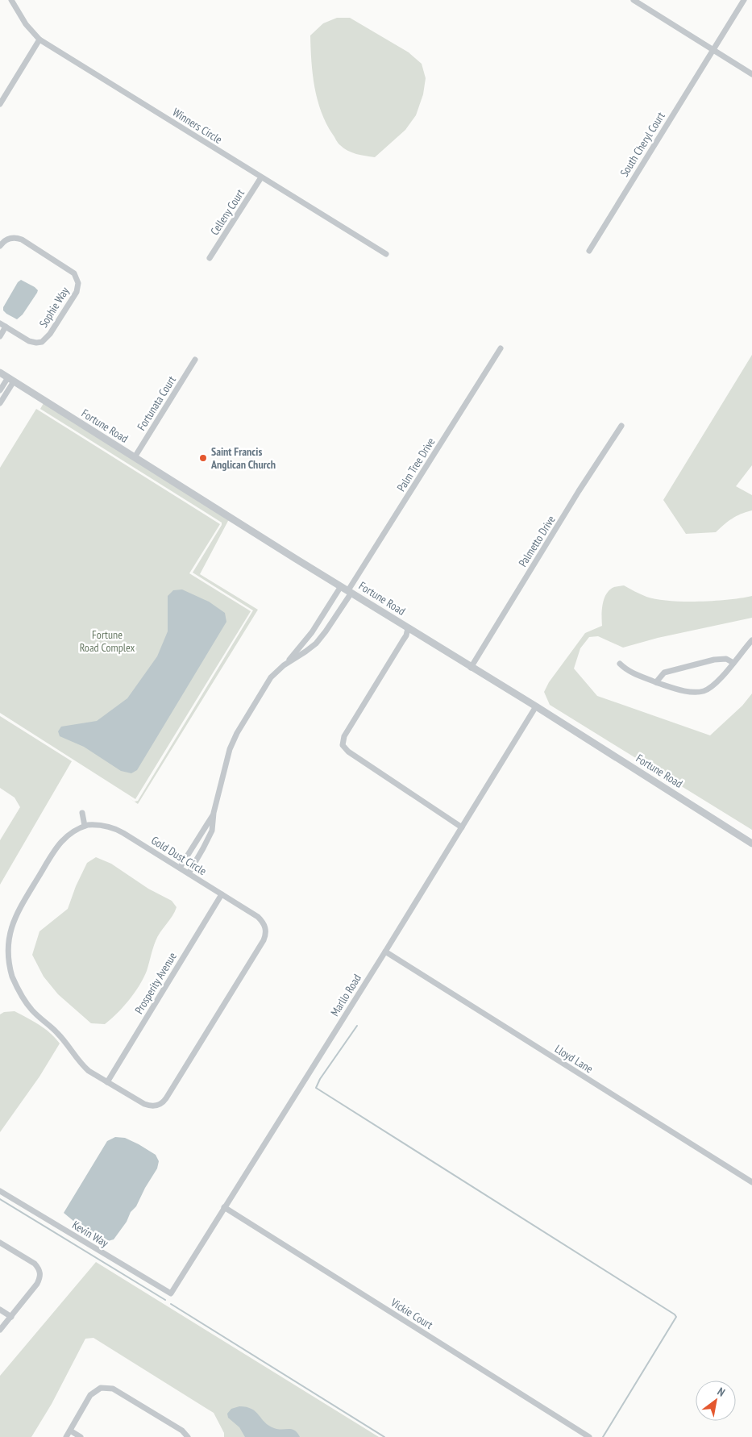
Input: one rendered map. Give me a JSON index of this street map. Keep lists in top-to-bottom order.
{
  "streets": {
    "street": [
      "Winners Circle",
      "South Cheryl Court",
      "Celleny Court",
      "Sophie Way",
      "Fortunata Court",
      "Fortune Road",
      "Palm Tree Drive",
      "Palmetto Drive",
      "Gold Dust Circle",
      "Prosperity Avenue",
      "Marllo Road",
      "Lloyd Lane",
      "Kevin Way",
      "Vickie Court"
    ]
  },
  "crossings": [
    ["Winners Circle", "Celleny Court"],
    ["Fortunata Court", "Fortune Road"],
    ["Fortune Road", "Palm Tree Drive"],
    ["Fortune Road", "Palmetto Drive"],
    ["Fortune Road", "Marllo Road"],
    ["Gold Dust Circle", "Prosperity Avenue"],
    ["Marllo Road", "Lloyd Lane"],
    ["Marllo Road", "Kevin Way"],
    ["Marllo Road", "Vickie Court"]
  ],
  "parks": ["Fortune Road Complex"],
  "places": ["Saint Francis Anglican Church"],
  "north": "top right"
}
